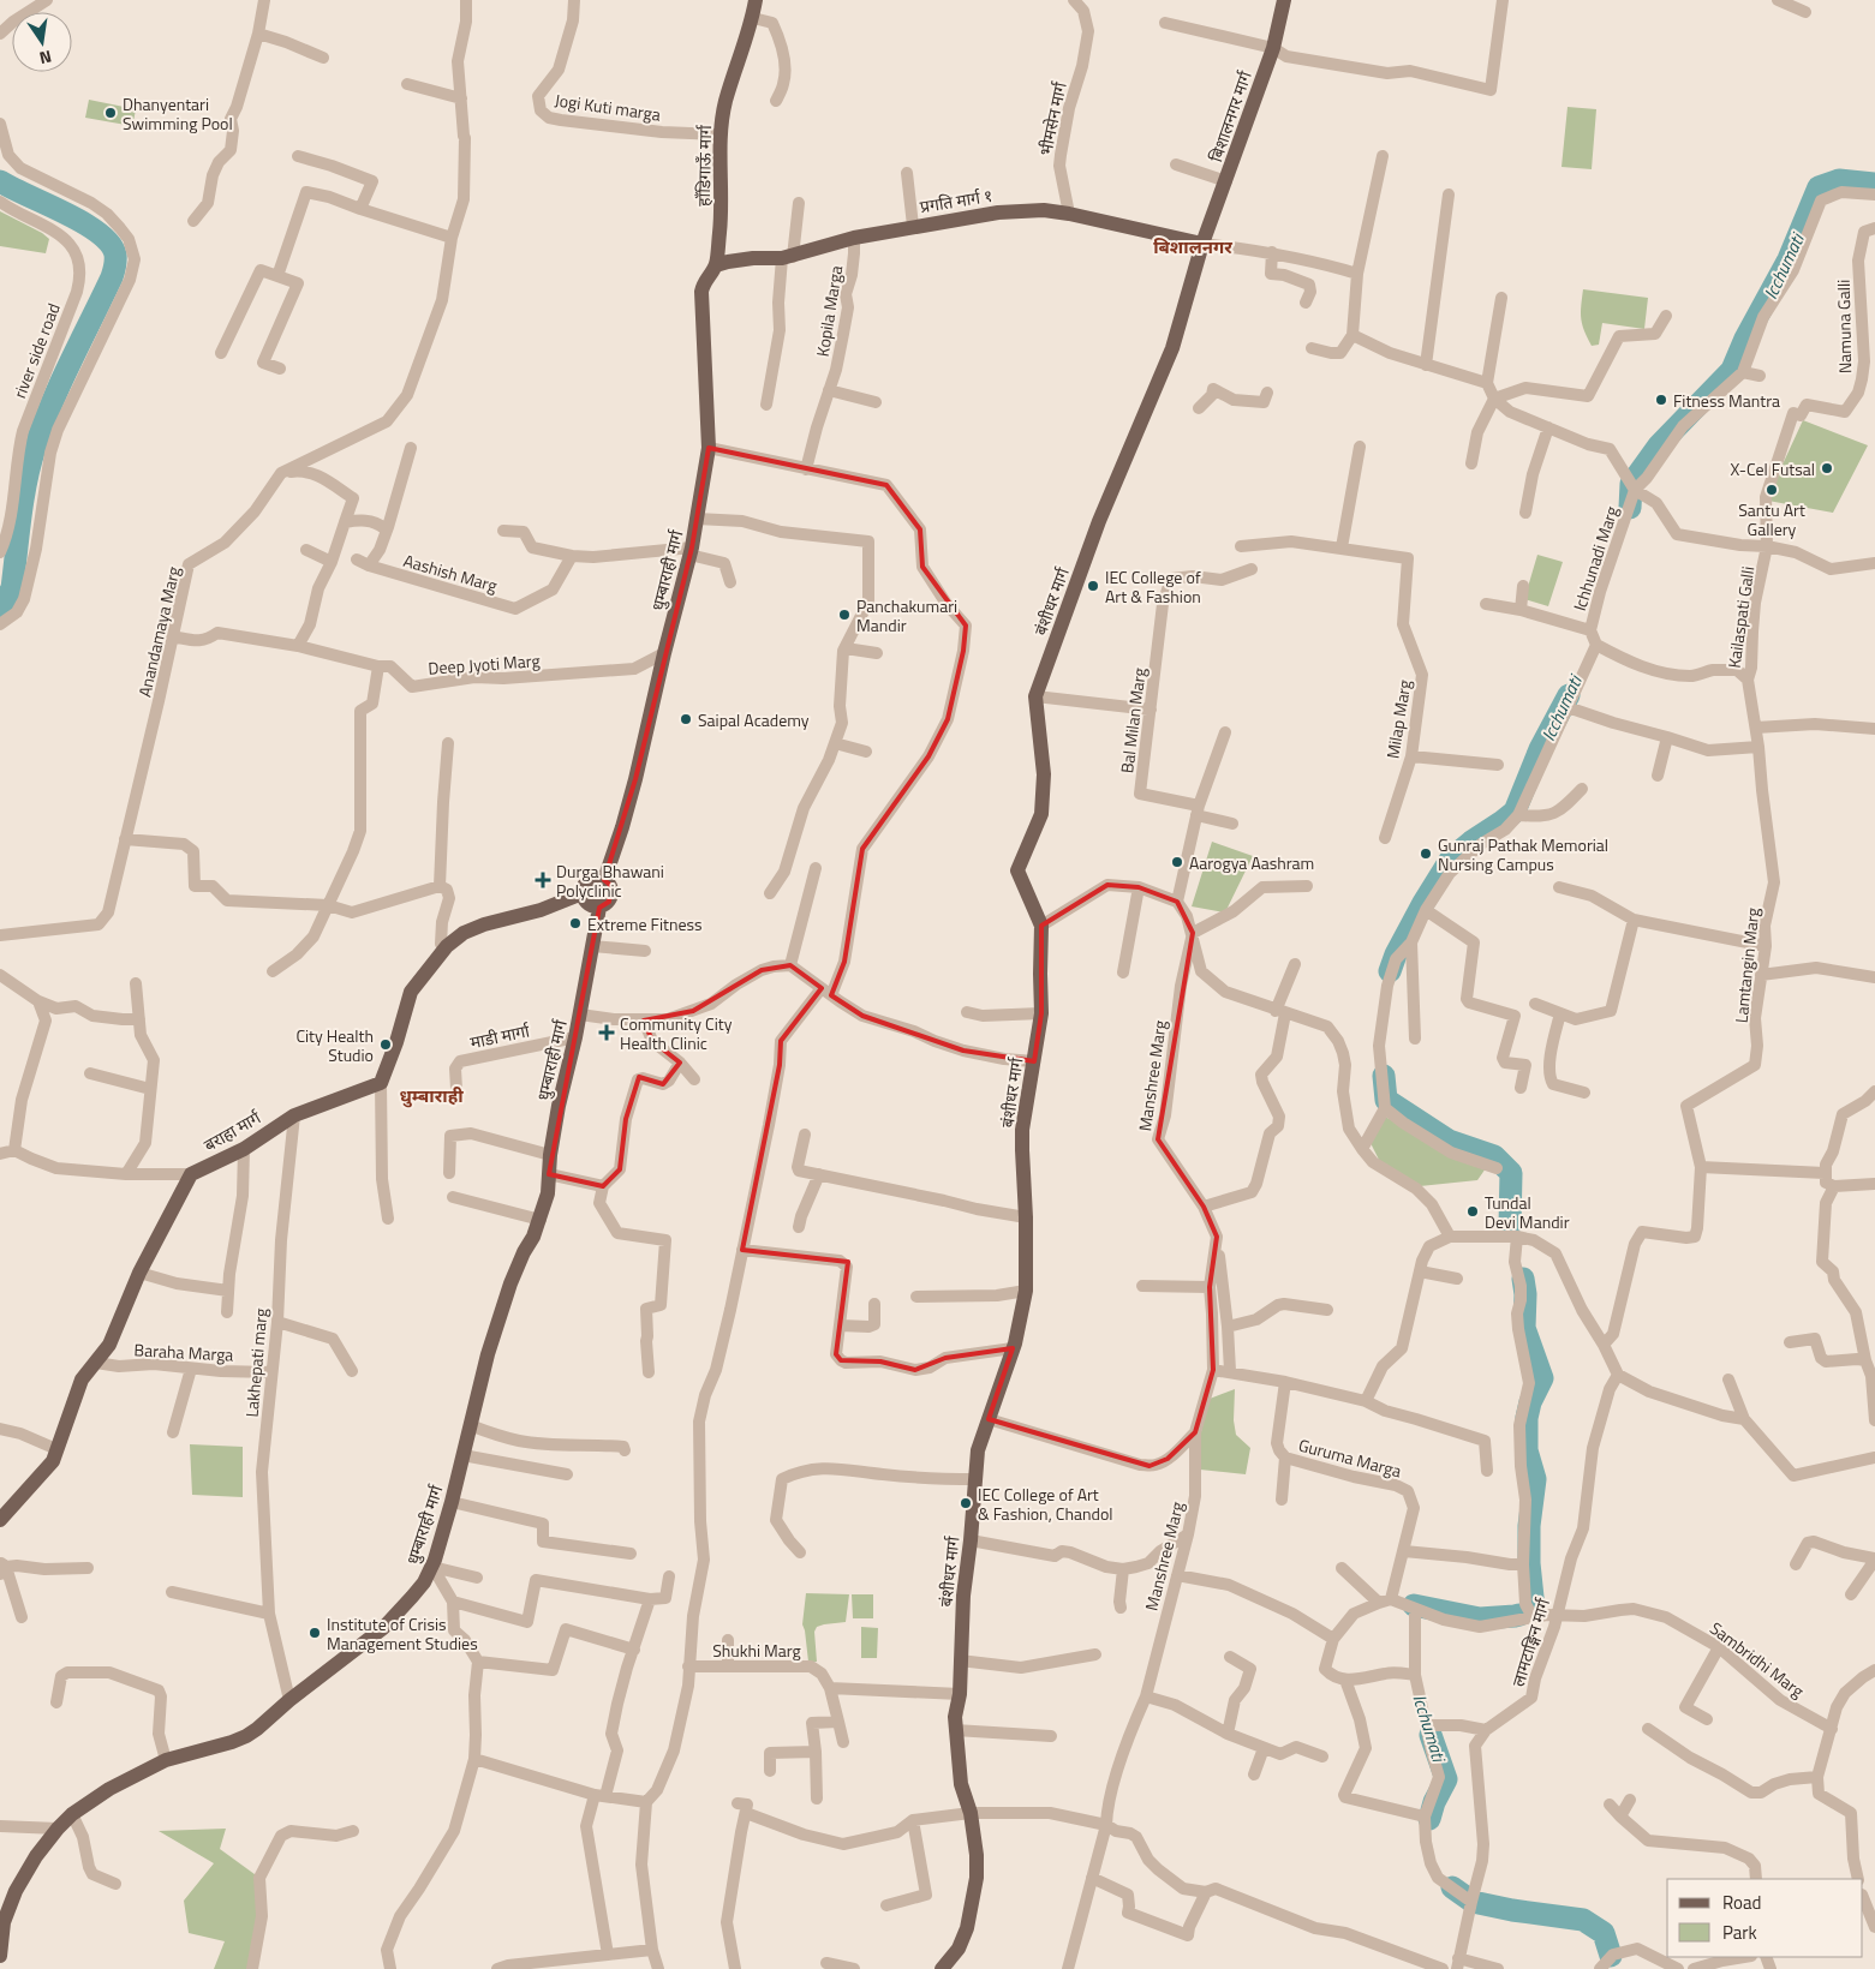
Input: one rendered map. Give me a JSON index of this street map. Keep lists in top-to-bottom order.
{
  "streets": {
    "main road": [
      "बिशालनगर मार्ग",
      "हाँडिगाऊँ मार्ग",
      "प्रगति मार्ग १",
      "धुम्बाराही मार्ग",
      "बंशीधर मार्ग",
      "बराहा मार्ग"
    ],
    "street": [
      "Jogi Kuti marga",
      "भीमसेन मार्ग",
      "Kopila Marga",
      "Namuna Galli",
      "river side road",
      "Ichhunadi Marg",
      "Aashish Marg",
      "Kailaspati Galli",
      "Anandamaya Marg",
      "Deep Jyoti Marg",
      "Milap Marg",
      "Bal Milan Marg",
      "Lamtangin Marg",
      "माडी मार्गा",
      "Manshree Marg",
      "Baraha Marga",
      "Lakhepati marg",
      "Guruma Marga",
      "लामटाङ्गिन मार्ग",
      "Shukhi Marg",
      "Sambridhi Marg"
    ]
  },
  "crossings": [
    ["Jogi Kuti marga", "हाँडिगाऊँ मार्ग"],
    ["बिशालनगर मार्ग", "प्रगति मार्ग १"],
    ["बिशालनगर मार्ग", "बंशीधर मार्ग"],
    ["भीमसेन मार्ग", "प्रगति मार्ग १"],
    ["हाँडिगाऊँ मार्ग", "प्रगति मार्ग १"],
    ["हाँडिगाऊँ मार्ग", "धुम्बाराही मार्ग"],
    ["प्रगति मार्ग १", "Kopila Marga"],
    ["प्रगति मार्ग १", "धुम्बाराही मार्ग"],
    ["प्रगति मार्ग १", "बंशीधर मार्ग"],
    ["Namuna Galli", "Kailaspati Galli"],
    ["धुम्बाराही मार्ग", "Deep Jyoti Marg"],
    ["धुम्बाराही मार्ग", "माडी मार्गा"],
    ["धुम्बाराही मार्ग", "Lakhepati marg"],
    ["Kailaspati Galli", "Lamtangin Marg"],
    ["Anandamaya Marg", "Deep Jyoti Marg"],
    ["बराहा मार्ग", "Lakhepati marg"],
    ["Baraha Marga", "Lakhepati marg"],
    ["Guruma Marga", "Sambridhi Marg"],
    ["लामटाङ्गिन मार्ग", "Sambridhi Marg"]
  ],
  "districts": ["बिशालनगर", "धुम्बाराही"],
  "water": ["Icchumati"],
  "places": {
    "other": [
      "Dhanyentari Swimming Pool",
      "Fitness Mantra",
      "X-Cel Futsal",
      "Santu Art Gallery",
      "IEC College of Art & Fashion",
      "Panchakumari Mandir",
      "Saipal Academy",
      "Gunraj Pathak Memorial Nursing Campus",
      "Aarogya Aashram",
      "Extreme Fitness",
      "City Health Studio",
      "Tundal Devi Mandir",
      "IEC College of Art & Fashion, Chandol",
      "Institute of Crisis Management Studies"
    ],
    "health": ["Durga Bhawani Polyclinic", "Community City Health Clinic"]
  },
  "legend": ["Road", "Park"],
  "north": "bottom"
}
